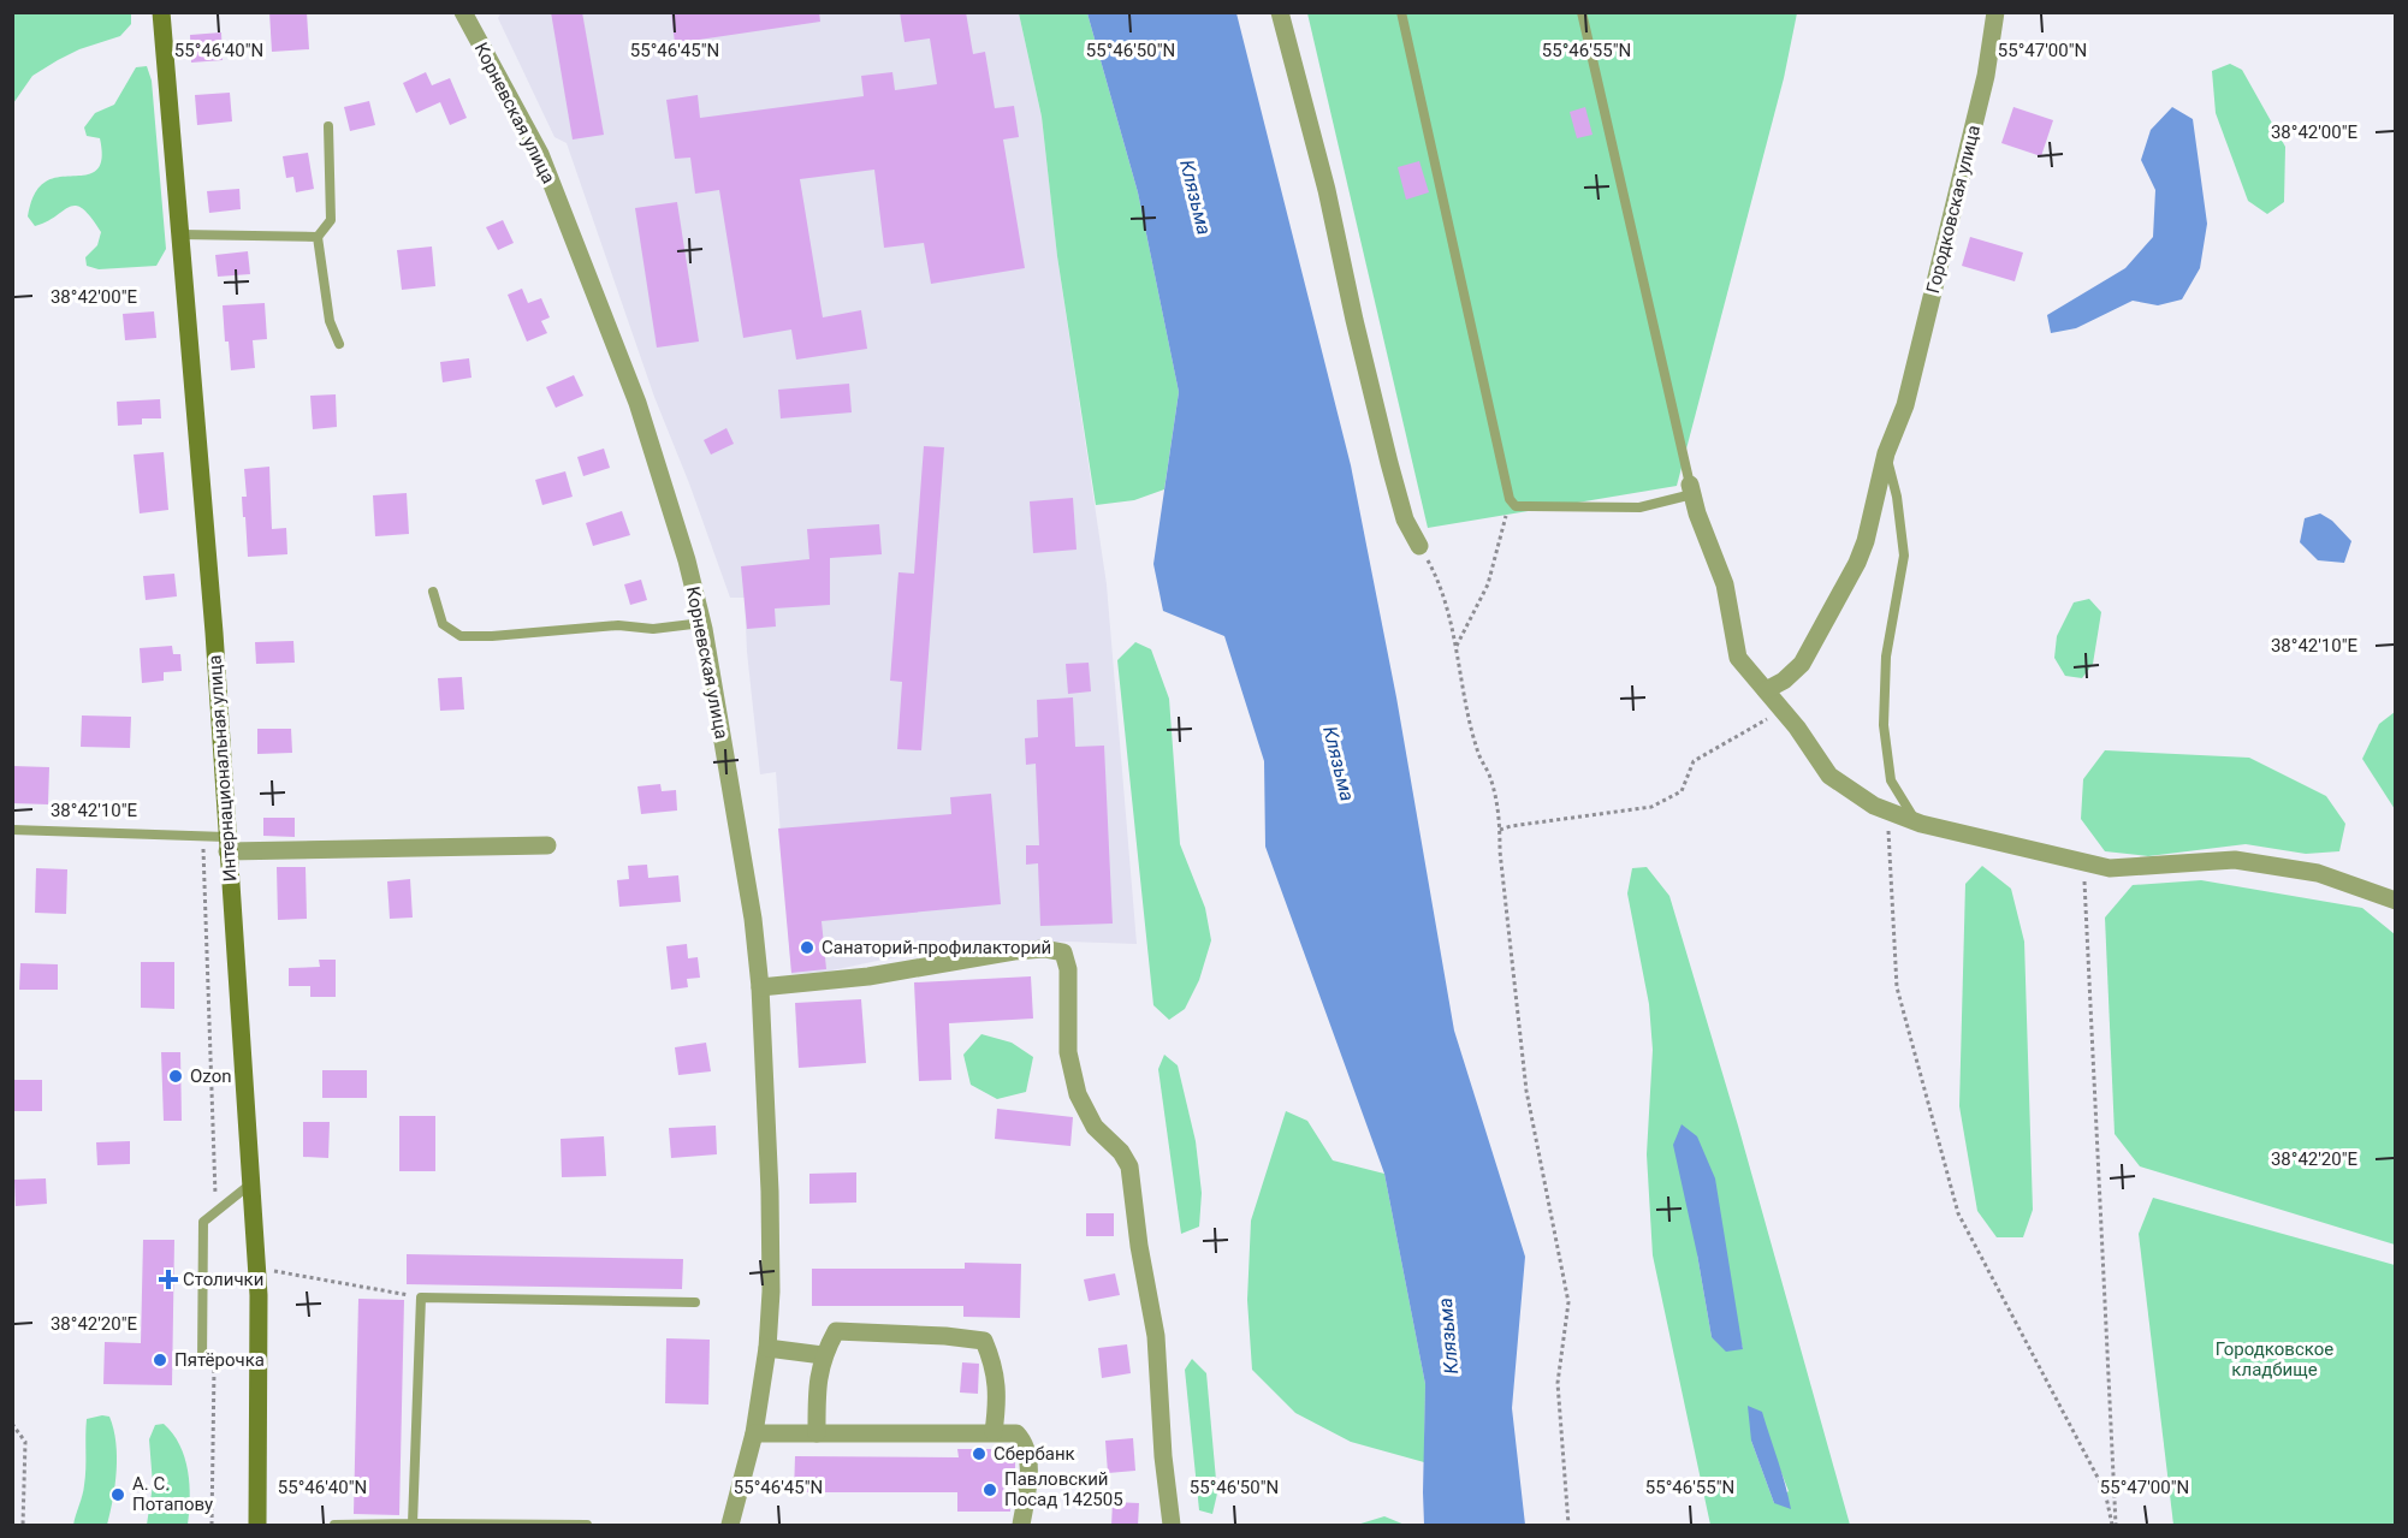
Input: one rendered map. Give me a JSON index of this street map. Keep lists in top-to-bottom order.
{
  "streets": {
    "street": ["Корневская улица", "Городковская улица", "Интернациональная улица"]
  },
  "water": ["Клязьма"],
  "parks": ["Городковское кладбище"],
  "places": {
    "other": [
      "Санаторий-профилакторий",
      "Ozon",
      "Пятёрочка",
      "Сбербанк",
      "Павловский Посад 142505",
      "А. С. Потапову"
    ],
    "health": ["Столички"]
  },
  "coordinates": [
    "55°46'40\"N",
    "55°46'45\"N",
    "55°46'50\"N",
    "55°46'55\"N",
    "55°47'00\"N",
    "38°42'00\"E",
    "38°42'10\"E",
    "38°42'20\"E"
  ]
}
